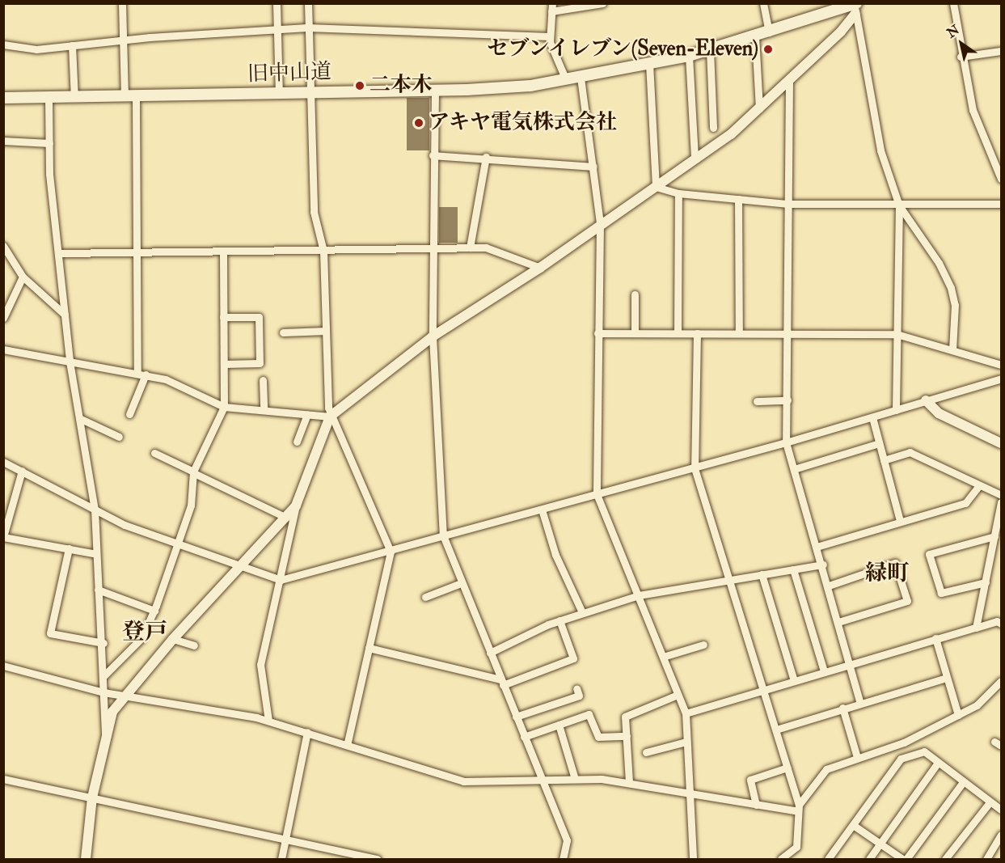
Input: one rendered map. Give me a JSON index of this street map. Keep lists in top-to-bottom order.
{
  "streets": {
    "main road": ["旧中山道"]
  },
  "districts": ["緑町", "登戸"],
  "places": ["セブンイレブン(Seven-Eleven)", "二本木", "アキヤ電気株式会社"],
  "north": "top left"
}
